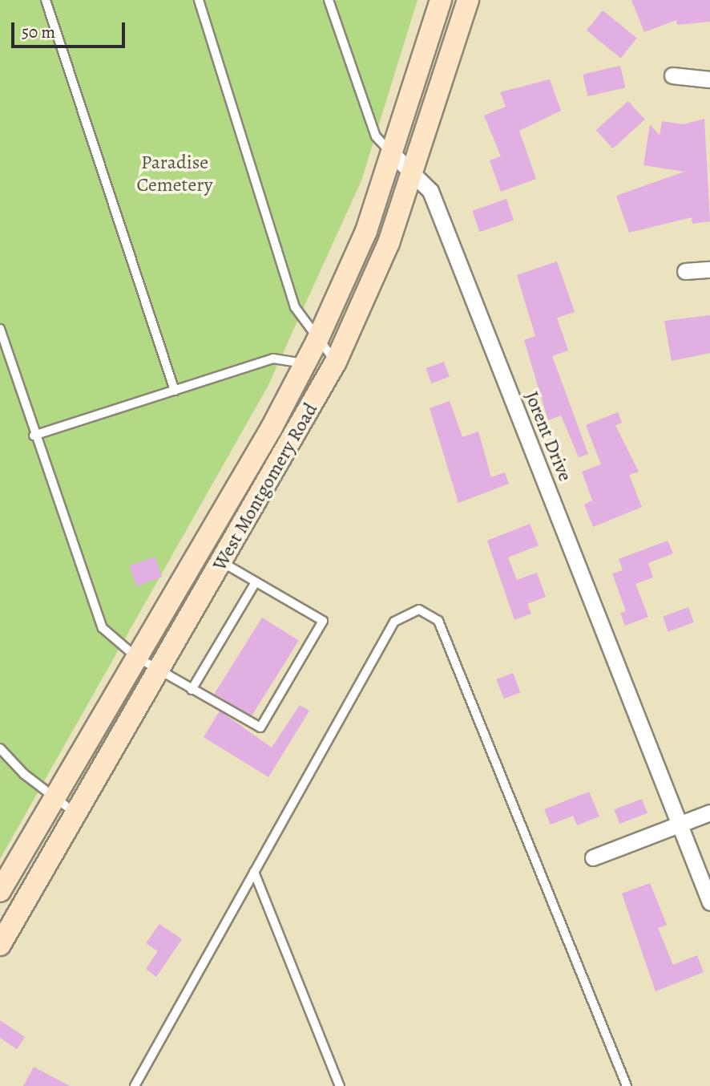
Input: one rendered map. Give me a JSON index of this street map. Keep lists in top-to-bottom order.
{
  "streets": {
    "main road": ["West Montgomery Road"],
    "street": ["Jorent Drive"]
  },
  "crossings": [
    ["Jorent Drive", "West Montgomery Road"]
  ],
  "parks": ["Paradise Cemetery"],
  "scale_bar": "50 m"
}
